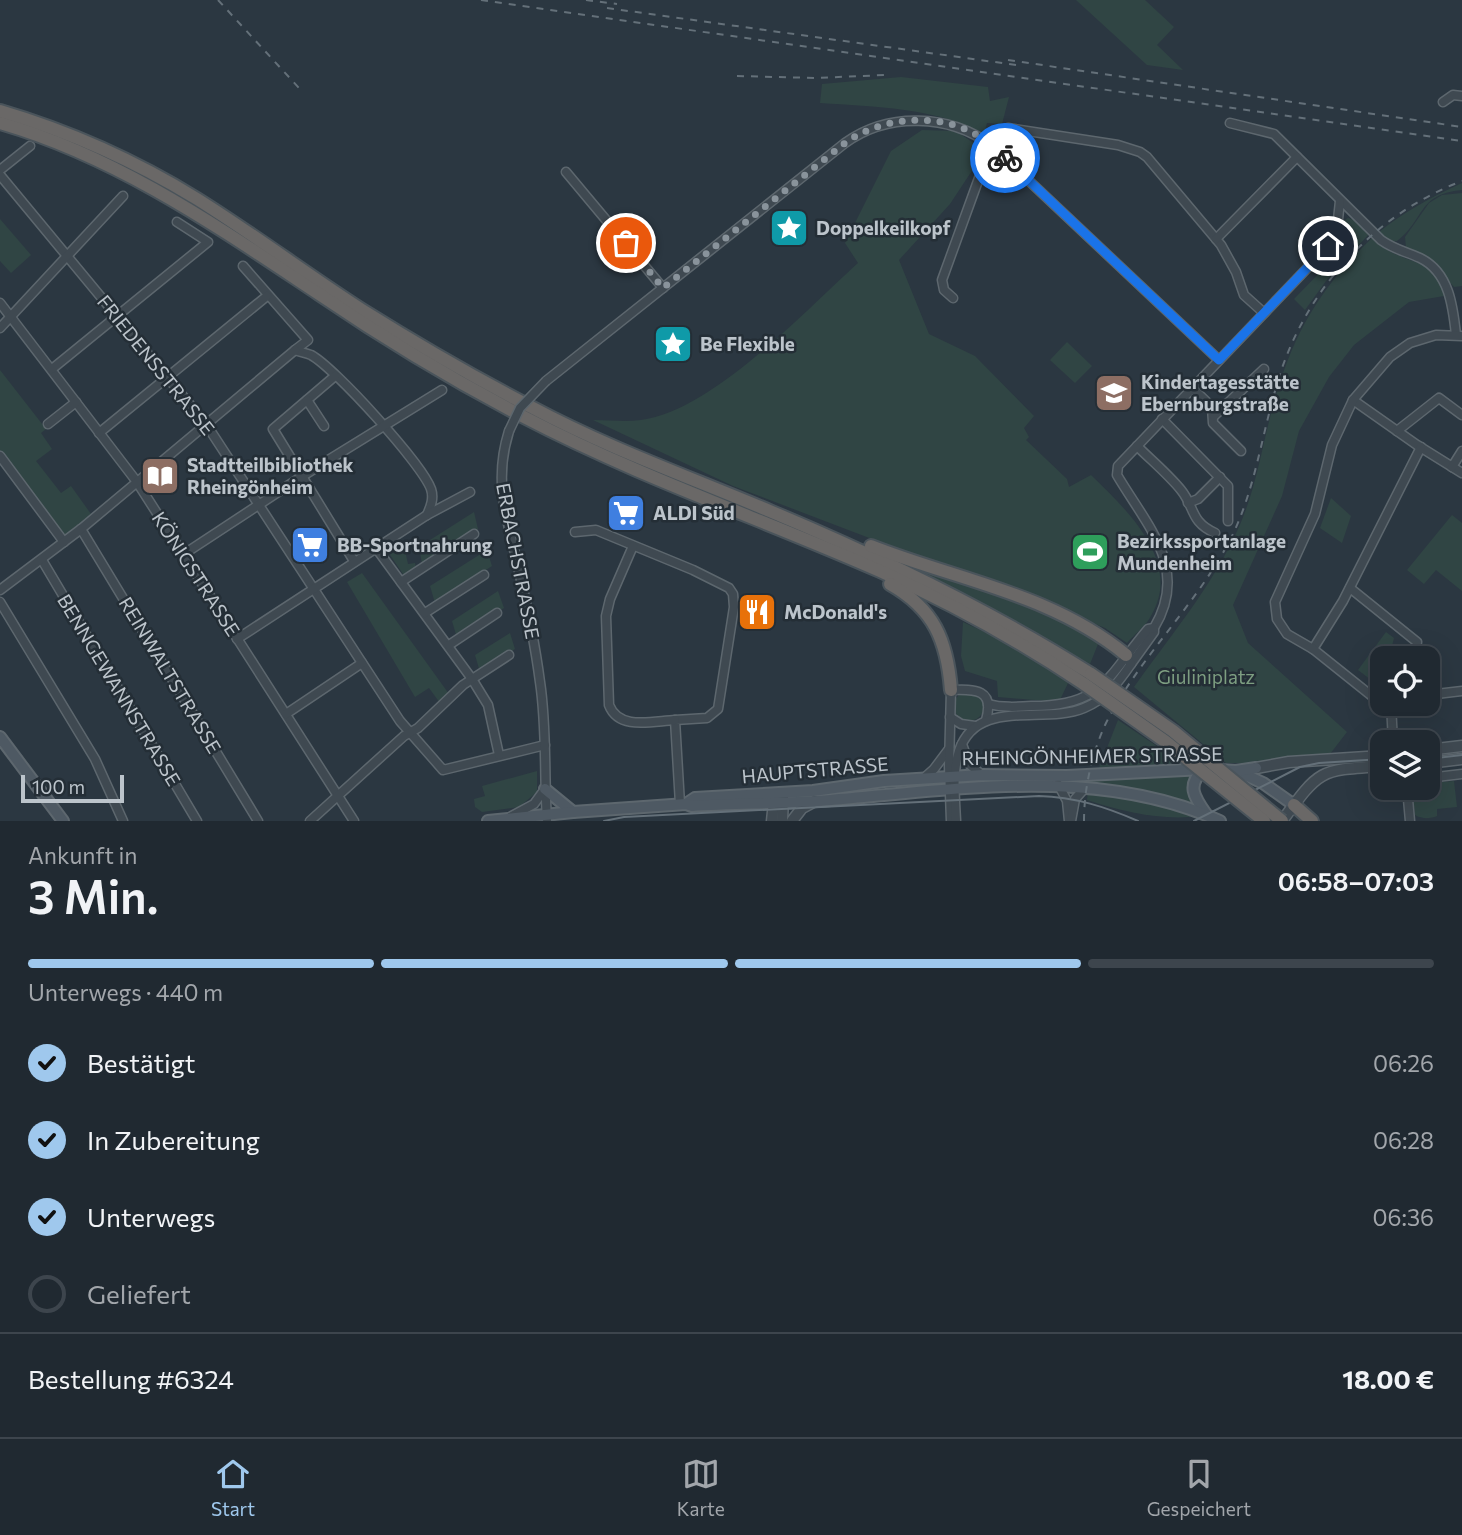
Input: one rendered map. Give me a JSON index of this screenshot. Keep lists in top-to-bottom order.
{
  "streets": {
    "main road": ["RHEINGÖNHEIMER STRASSE", "HAUPTSTRASSE"],
    "street": [
      "FRIEDENSSTRASSE",
      "ERBACHSTRASSE",
      "KÖNIGSTRASSE",
      "REINWALTSTRASSE",
      "BENNGEWANNSTRASSE"
    ]
  },
  "crossings": [
    ["ERBACHSTRASSE", "HAUPTSTRASSE"],
    ["RHEINGÖNHEIMER STRASSE", "HAUPTSTRASSE"]
  ],
  "parks": ["Giuliniplatz"],
  "places": {
    "place": ["Doppelkeilkopf", "Be Flexible"],
    "school or university": ["Kindertagesstätte Ebernburgstraße"],
    "library": ["Stadtteilbibliothek Rheingönheim"],
    "supermarket": ["ALDI Süd", "BB-Sportnahrung"],
    "sports": ["Bezirkssportanlage Mundenheim"],
    "restaurant": ["McDonald's"]
  },
  "scale_bar": "100 m",
  "page": {
    "scale": "100 m",
    "heading": ["3 Min.", "Ankunft in", "06:58–07:03"],
    "panel": ["Bestellung #6324", "18.00 €"],
    "bar": "Unterwegs · 440 m",
    "list": [
      ["Bestätigt", "06:26"],
      ["In Zubereitung", "06:28"],
      ["Unterwegs", "06:36"],
      "Geliefert"
    ],
    "tabs": ["Start", "Karte", "Gespeichert"]
  }
}
